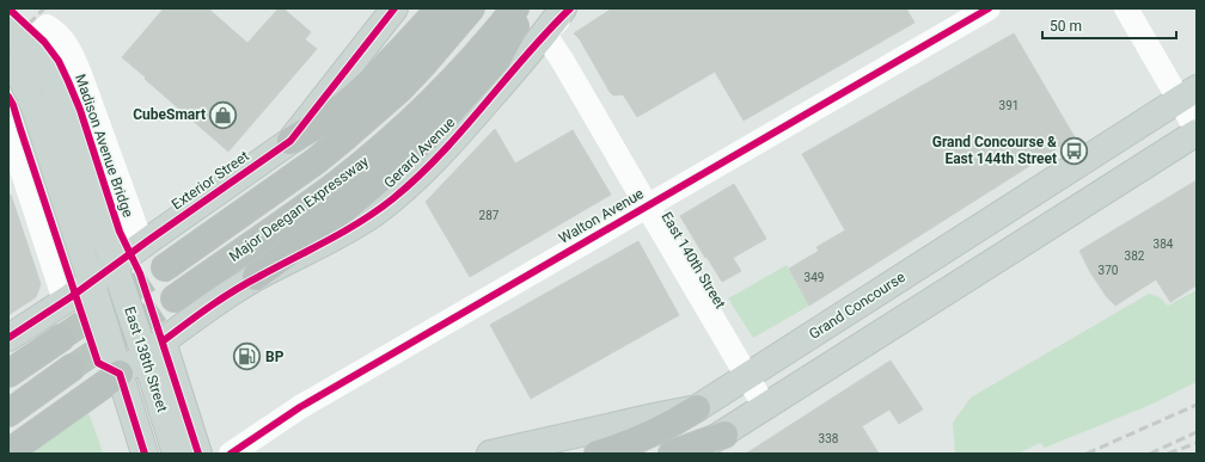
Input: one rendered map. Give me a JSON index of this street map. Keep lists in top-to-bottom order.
{
  "streets": {
    "highway": ["Major Deegan Expressway"],
    "main road": [
      "Madison Avenue Bridge",
      "Gerard Avenue",
      "Exterior Street",
      "Grand Concourse",
      "East 138th Street"
    ],
    "street": ["Walton Avenue", "East 140th Street"]
  },
  "crossings": [
    ["Madison Avenue Bridge", "Exterior Street"],
    ["Madison Avenue Bridge", "East 138th Street"],
    ["Gerard Avenue", "East 140th Street"],
    ["Gerard Avenue", "East 138th Street"],
    ["Exterior Street", "East 138th Street"],
    ["Walton Avenue", "East 140th Street"],
    ["East 140th Street", "Grand Concourse"]
  ],
  "places": {
    "shop": ["CubeSmart"],
    "bus stop": ["Grand Concourse & East 144th Street"],
    "fuel station": ["BP"]
  },
  "house_numbers": [
    "391",
    "287",
    "384",
    "382",
    "370",
    "349",
    "338"
  ],
  "scale_bar": "50 m"
}
